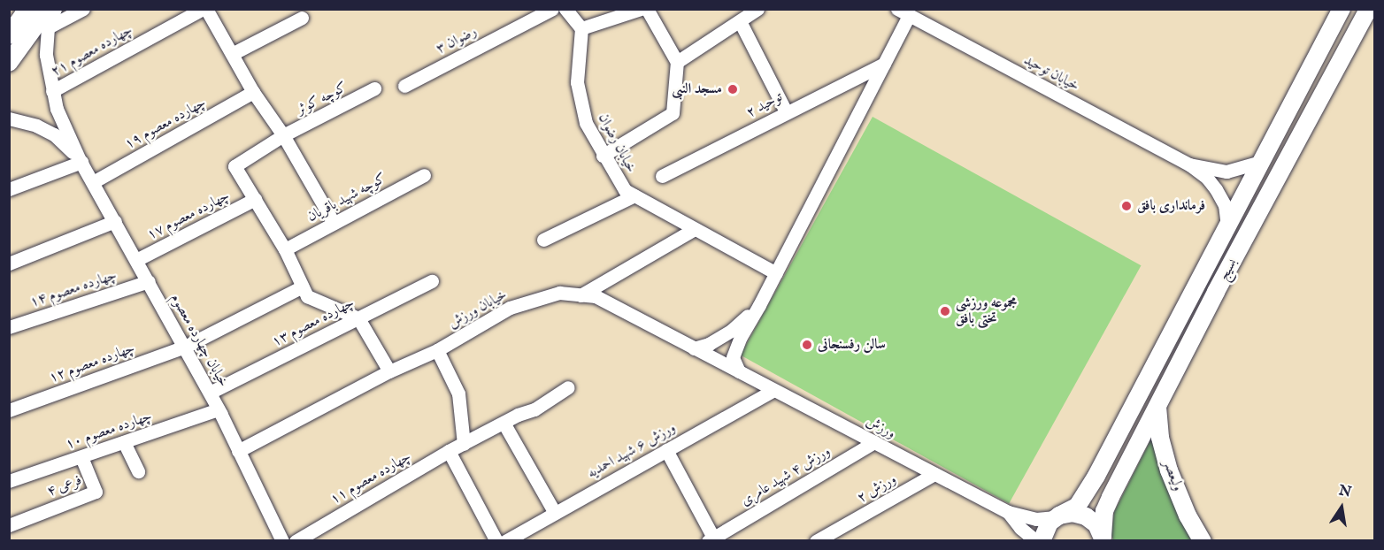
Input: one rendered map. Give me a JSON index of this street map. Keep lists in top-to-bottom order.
{
  "streets": {
    "main road": ["بسیج", "ولیعصر"],
    "street": [
      "رضوان ۳",
      "چهارده معصوم ۲۱",
      "خیابان توحید",
      "کوچه کوثر",
      "توحید ۲",
      "چهارده معصوم ۱۹",
      "خیابان رضوان",
      "کوچه شهید باقریان",
      "چهارده معصوم ۱۷",
      "چهارده معصوم ۱۴",
      "خیابان ورزش",
      "چهارده معصوم ۱۳",
      "خیابان چهارده معصوم",
      "چهارده معصوم ۱۲",
      "ورزش",
      "چهارده معصوم ۱۰",
      "ورزش ۶ شهید احمدیه",
      "ورزش ۴ شهید عامری",
      "چهارده معصوم ۱۱",
      "فرعی ۴",
      "ورزش ۲"
    ]
  },
  "crossings": [
    ["کوچه کوثر", "چهارده معصوم ۱۷"],
    ["چهارده معصوم ۱۹", "خیابان چهارده معصوم"],
    ["چهارده معصوم ۱۷", "خیابان چهارده معصوم"],
    ["بسیج", "ورزش"],
    ["بسیج", "ولیعصر"],
    ["چهارده معصوم ۱۴", "خیابان چهارده معصوم"],
    ["خیابان ورزش", "خیابان چهارده معصوم"],
    ["خیابان ورزش", "ورزش"],
    ["چهارده معصوم ۱۳", "خیابان چهارده معصوم"],
    ["خیابان چهارده معصوم", "چهارده معصوم ۱۲"],
    ["خیابان چهارده معصوم", "چهارده معصوم ۱۰"],
    ["ورزش", "ورزش ۶ شهید احمدیه"],
    ["ورزش", "ورزش ۴ شهید عامری"],
    ["ورزش", "ورزش ۲"],
    ["چهارده معصوم ۱۰", "فرعی ۴"],
    ["ورزش ۶ شهید احمدیه", "ورزش ۴ شهید عامری"]
  ],
  "places": [
    "مسجد النبی",
    "فرمانداری بافق",
    "مجموعه ورزشی تختی بافق",
    "سالن رفسنجانی"
  ],
  "north": "top"
}
